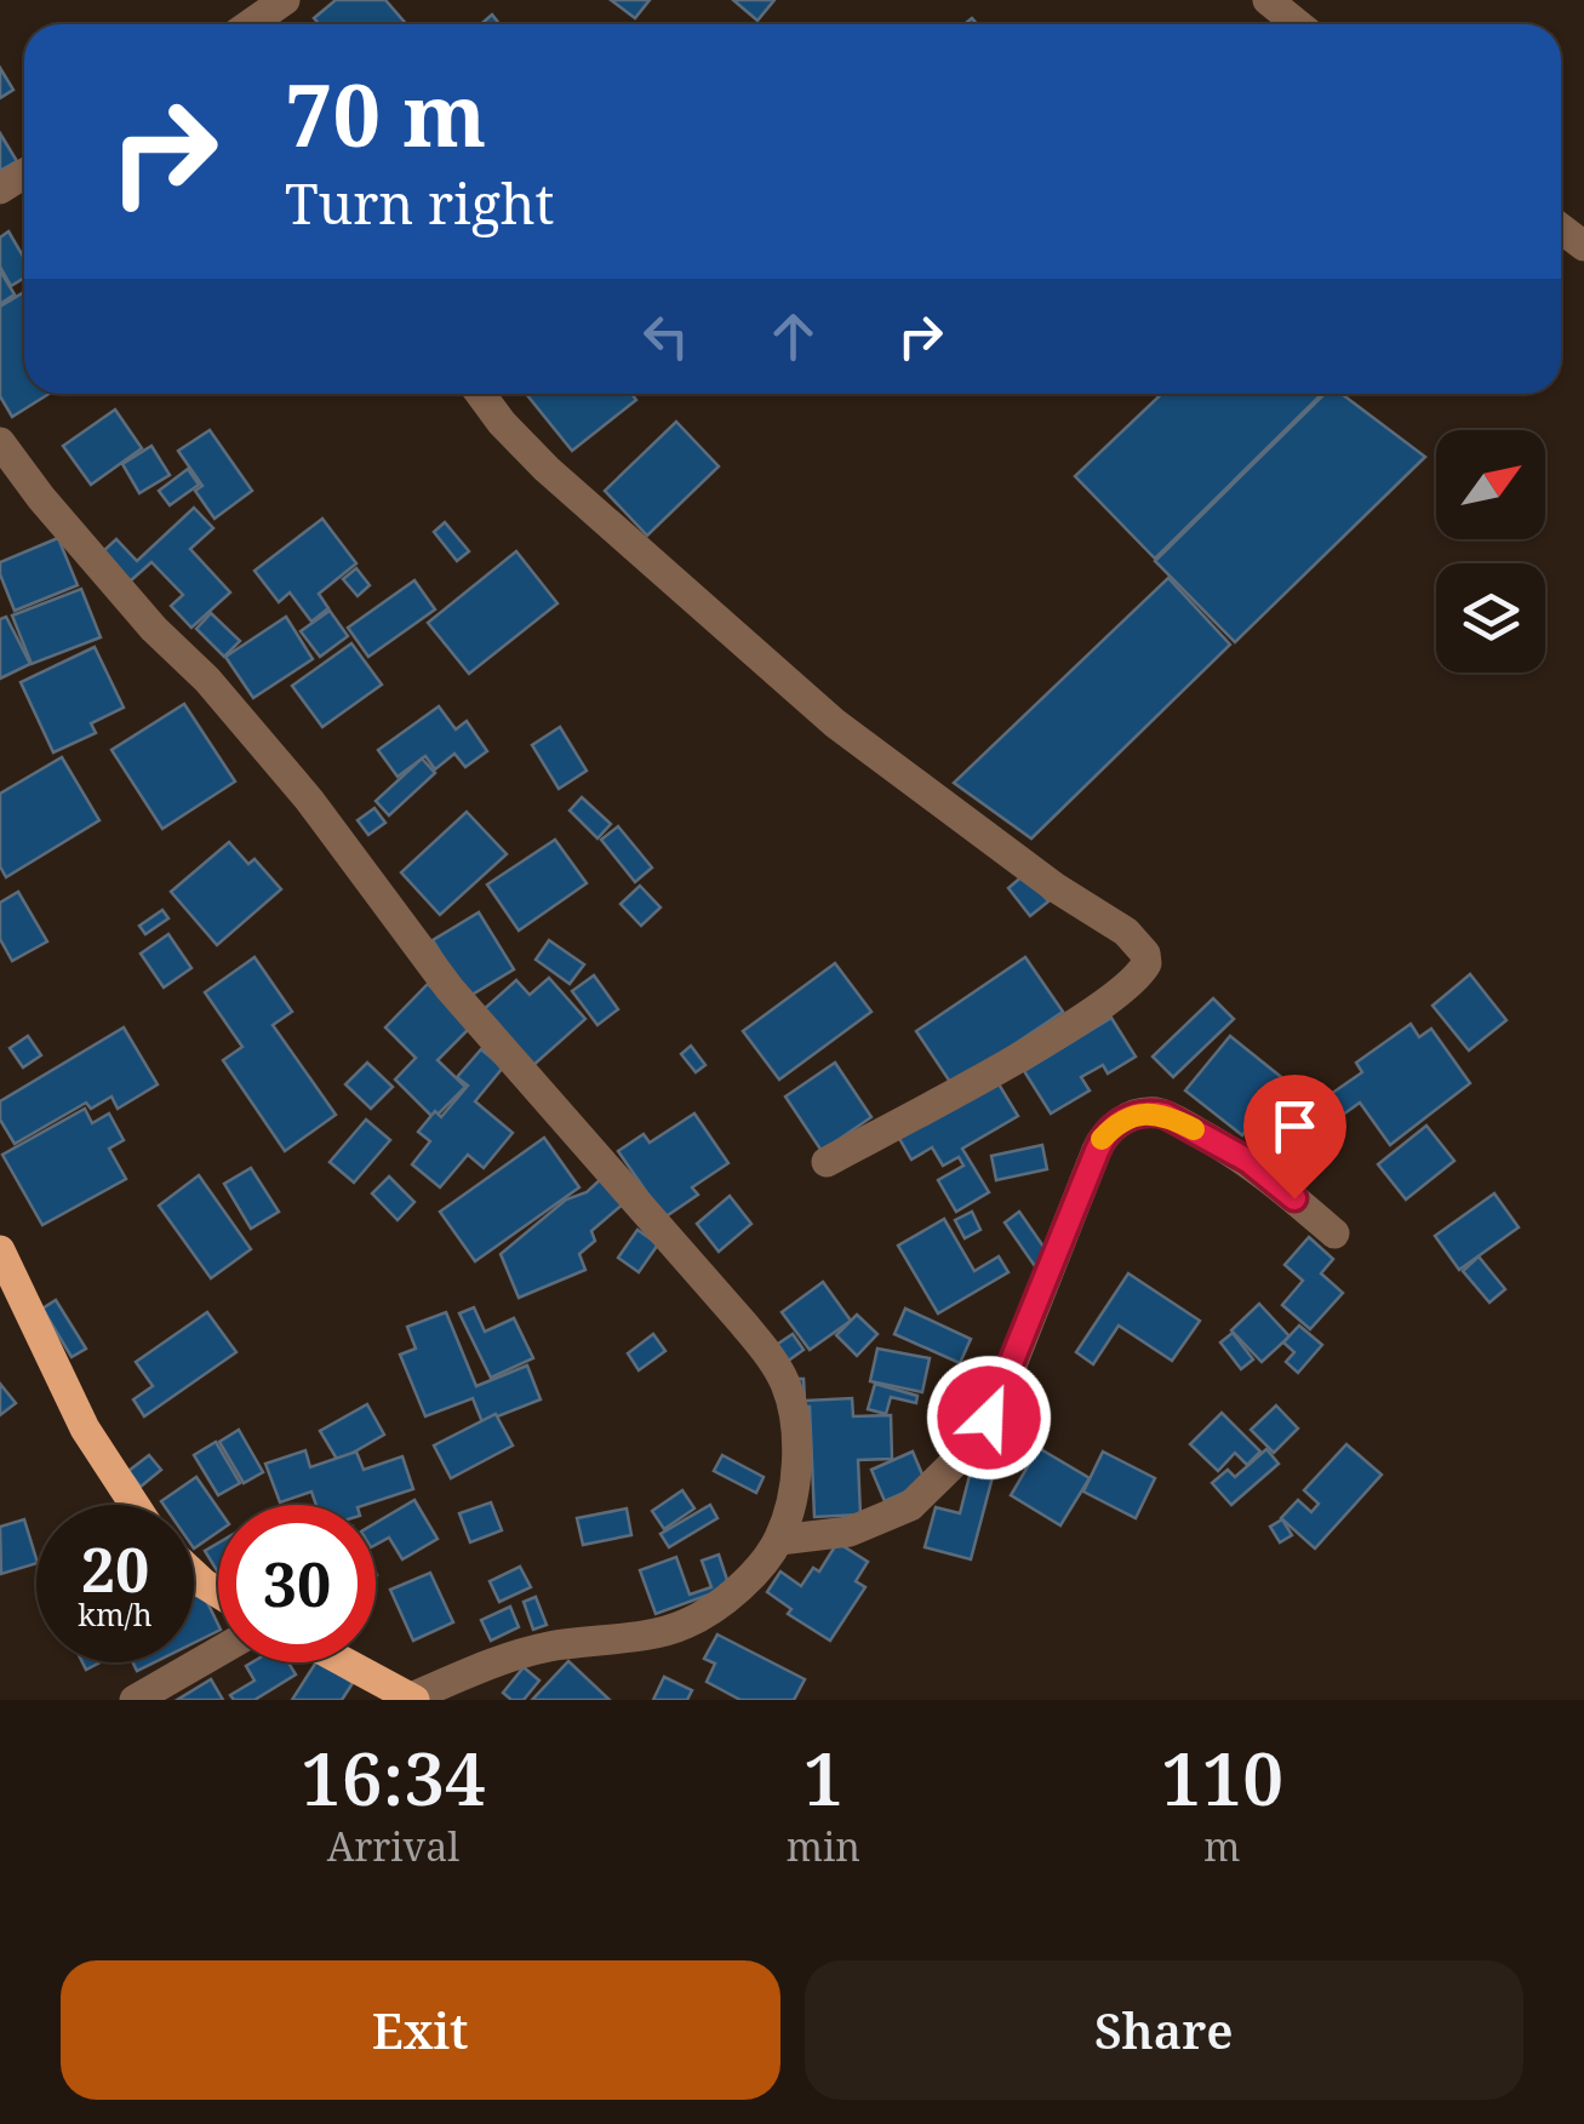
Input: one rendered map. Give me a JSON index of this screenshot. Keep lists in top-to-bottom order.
{
  "north": "top right",
  "page": {
    "turn": ["70 m", "Turn right"],
    "speed": "20 km/h",
    "limit": "30",
    "eta": [
      "16:34",
      "Arrival",
      "1",
      "min",
      "110",
      "m"
    ],
    "buttons": ["Exit", "Share"]
  }
}
